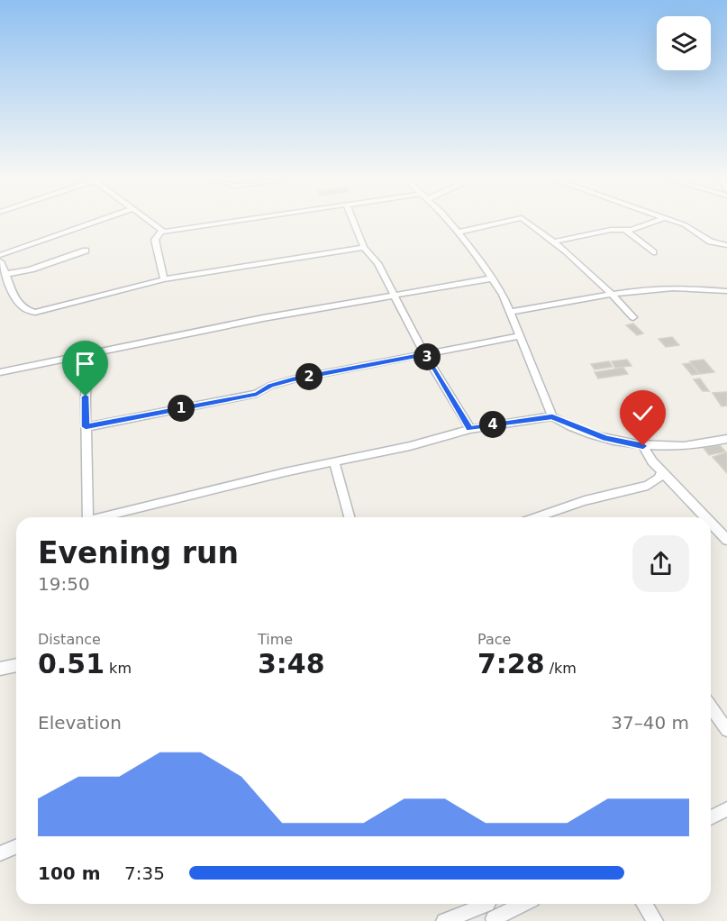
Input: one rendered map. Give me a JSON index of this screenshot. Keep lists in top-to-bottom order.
{
  "page": {
    "pins": [
      "3",
      "2",
      "1",
      "4"
    ],
    "heading": ["Evening run", "19:50"],
    "stats": [
      ["Distance", "0.51 km"],
      ["Time", "3:48"],
      ["Pace", "7:28 /km"]
    ],
    "chart": ["Elevation", "37–40 m"],
    "list": [
      {
        "name": "100 m",
        "note": "7:35"
      }
    ]
  }
}
